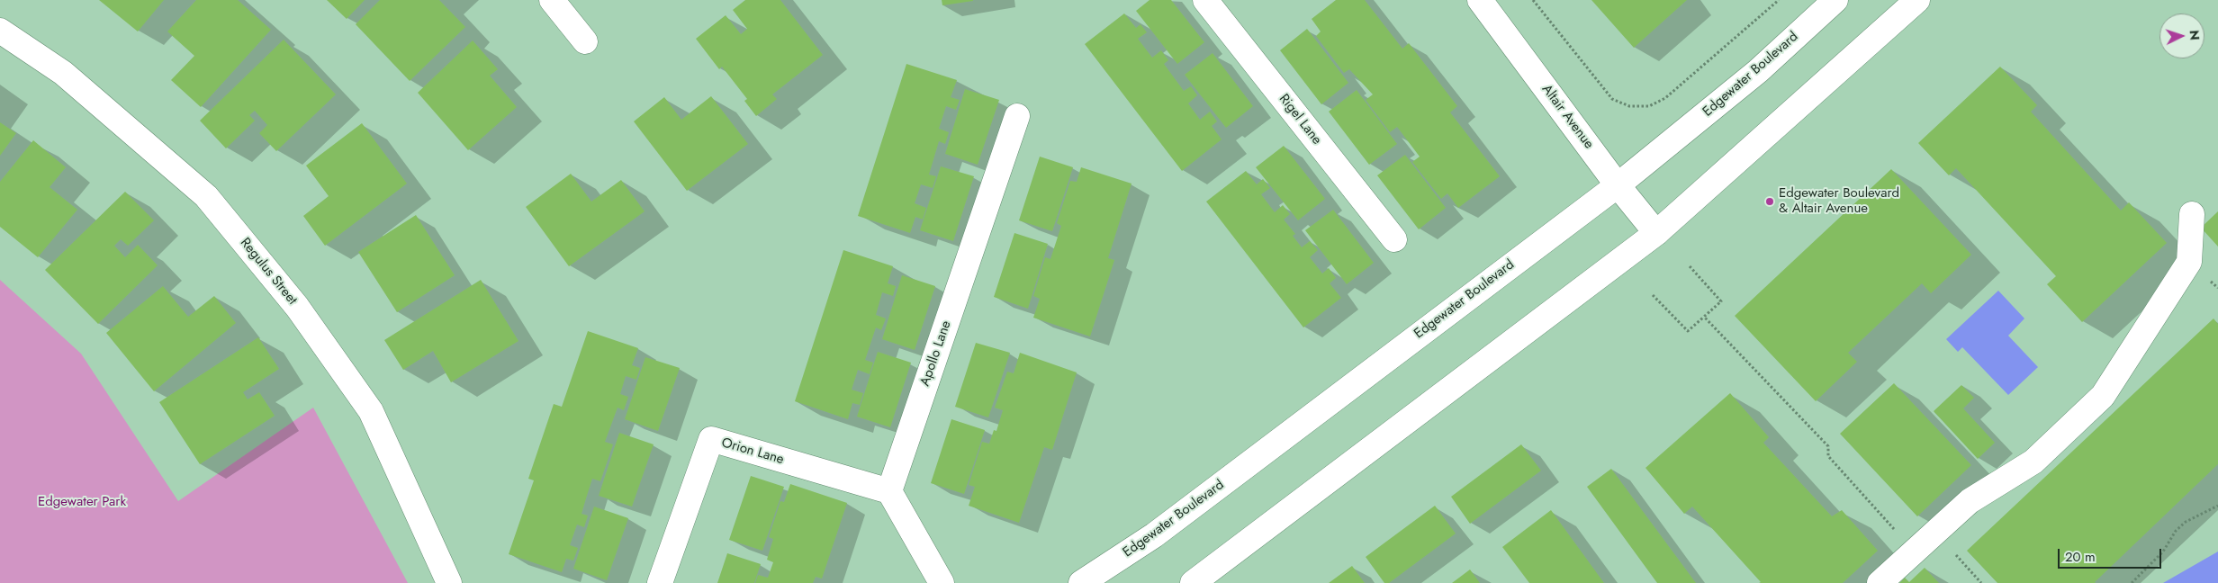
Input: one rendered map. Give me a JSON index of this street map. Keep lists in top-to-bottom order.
{
  "streets": {
    "street": [
      "Edgewater Boulevard",
      "Altair Avenue",
      "Rigel Lane",
      "Regulus Street",
      "Apollo Lane",
      "Orion Lane"
    ]
  },
  "crossings": [
    ["Edgewater Boulevard", "Altair Avenue"],
    ["Apollo Lane", "Orion Lane"]
  ],
  "parks": ["Edgewater Park"],
  "places": ["Edgewater Boulevard & Altair Avenue"],
  "scale_bar": "20 m",
  "north": "right"
}
